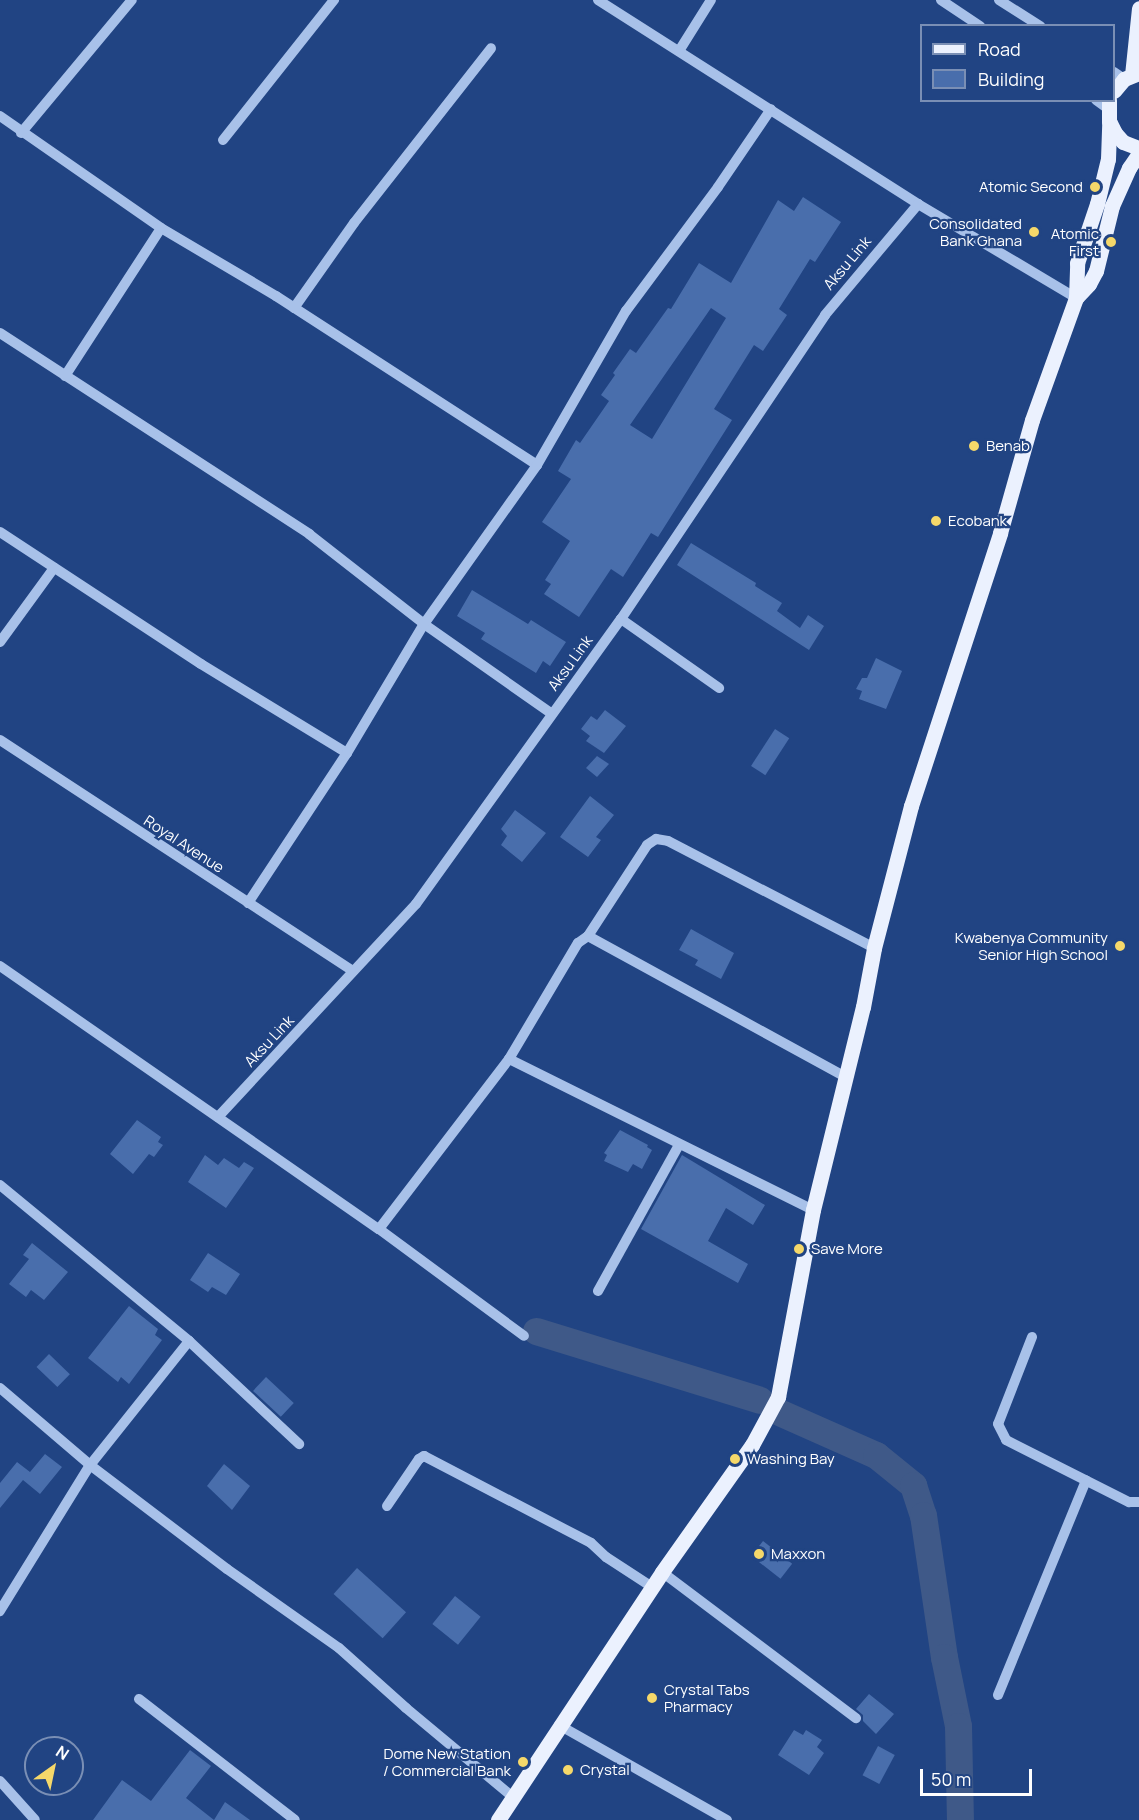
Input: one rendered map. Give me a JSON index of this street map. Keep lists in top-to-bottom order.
{
  "streets": {
    "street": ["Aksu Link", "Royal Avenue"]
  },
  "crossings": [
    ["Aksu Link", "Royal Avenue"]
  ],
  "places": [
    "Atomic Second",
    "Consolidated Bank Ghana",
    "Atomic First",
    "Benab",
    "Ecobank",
    "Kwabenya Community Senior High School",
    "Save More",
    "Washing Bay",
    "Maxxon",
    "Crystal Tabs Pharmacy",
    "Dome New Station / Commercial Bank",
    "Crystal"
  ],
  "legend": ["Road", "Building"],
  "scale_bar": "50 m",
  "north": "top right"
}
